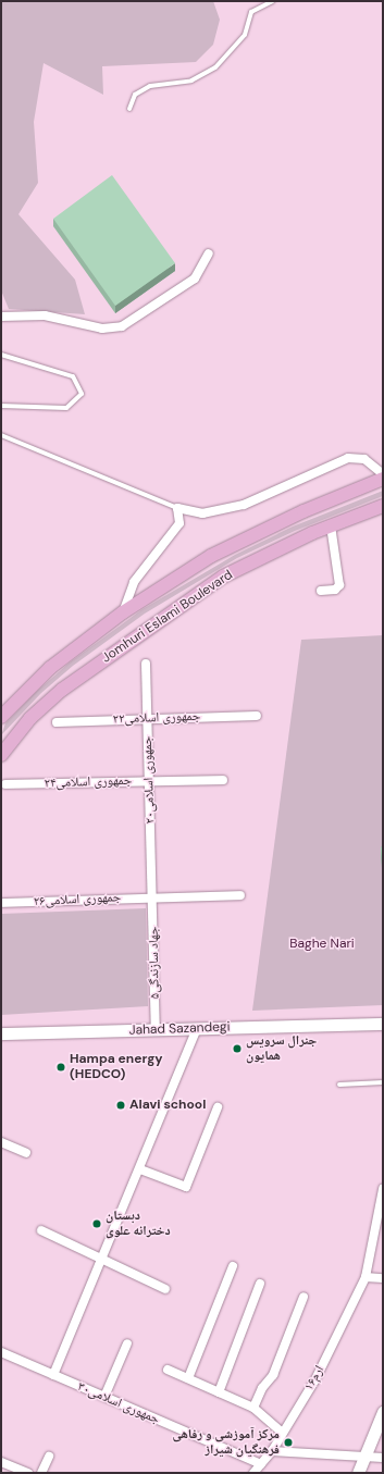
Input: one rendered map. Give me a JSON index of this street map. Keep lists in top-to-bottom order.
{
  "streets": {
    "main road": ["Jomhuri Eslami Boulevard", "Jahad Sazandegi"],
    "street": [
      "جمهوری اسلامی۲۲",
      "جمهوری اسلامی۲۰",
      "جمهوری اسلامی۲۴",
      "جمهوری اسلامی۲۶",
      "جهاد سازندگی۵",
      "ارم۱۶",
      "جمهوری اسلامی۳۰"
    ]
  },
  "crossings": [
    ["جمهوری اسلامی۲۲", "جمهوری اسلامی۲۰"],
    ["جمهوری اسلامی۲۰", "جمهوری اسلامی۲۴"],
    ["جمهوری اسلامی۲۰", "جمهوری اسلامی۲۶"],
    ["جمهوری اسلامی۲۰", "جهاد سازندگی۵"],
    ["جمهوری اسلامی۲۶", "جهاد سازندگی۵"],
    ["جهاد سازندگی۵", "Jahad Sazandegi"],
    ["ارم۱۶", "جمهوری اسلامی۳۰"]
  ],
  "parks": ["Baghe Nari"],
  "places": [
    "جنرال سرویس همایون",
    "Hampa energy (HEDCO)",
    "Alavi school",
    "دبستان دخترانه علوی",
    "مرکز آموزشی و رفاهی فرهنگیان شیراز"
  ]
}
